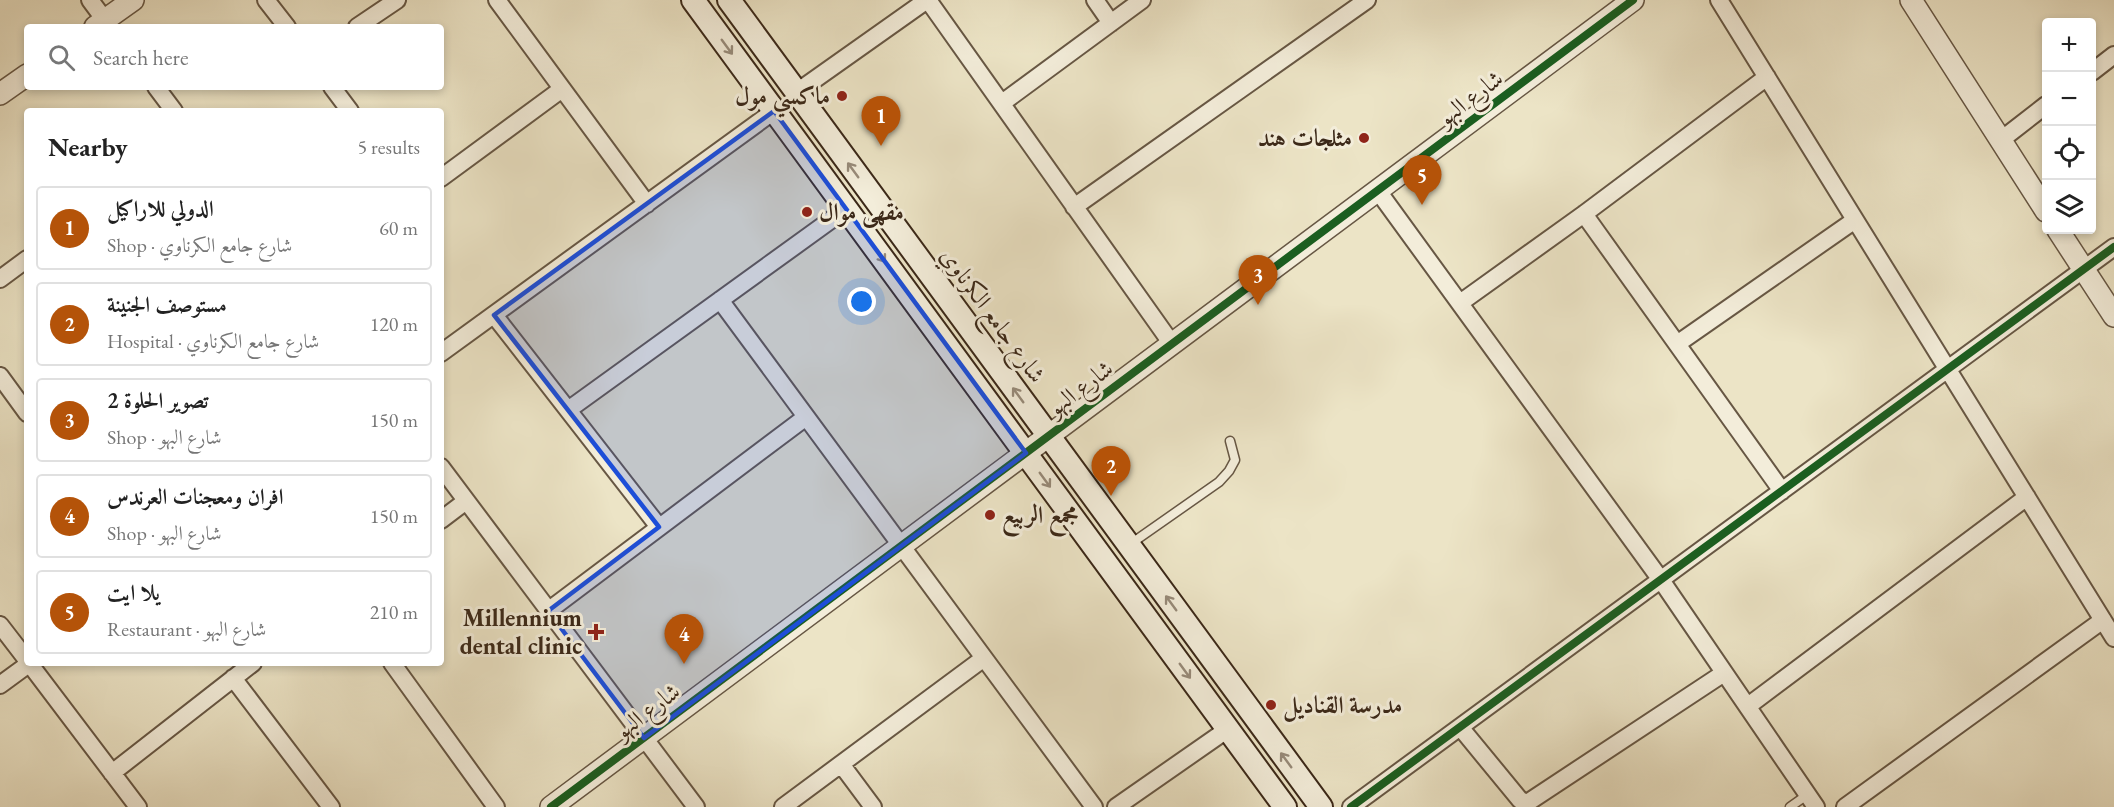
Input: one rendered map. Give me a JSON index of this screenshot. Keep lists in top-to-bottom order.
{
  "streets": {
    "main road": ["شارع جامع الكرناوي"],
    "street": ["شارع البهو"]
  },
  "crossings": [
    ["شارع البهو", "شارع جامع الكرناوي"]
  ],
  "places": {
    "other": [
      "ماكسي مول",
      "مثلجات هند",
      "مقهى موال",
      "مجمع الربيع",
      "مدرسة القناديل"
    ],
    "health": ["Millennium dental clinic"]
  },
  "page": {
    "map_buttons": ["+", "−"],
    "search": "Search here",
    "pins": [
      "1",
      "5",
      "3",
      "2",
      "4"
    ],
    "heading": ["Nearby", "5 results"],
    "list": [
      {
        "mark": "1",
        "name": "الدولي للاراكيل",
        "note": "Shop · شارع جامع الكرناوي",
        "value": "60 m"
      },
      {
        "mark": "2",
        "name": "مستوصف الجنينة",
        "note": "Hospital · شارع جامع الكرناوي",
        "value": "120 m"
      },
      {
        "mark": "3",
        "name": "تصوير الحلوة 2",
        "note": "Shop · شارع البهو",
        "value": "150 m"
      },
      {
        "mark": "4",
        "name": "افران ومعجنات العرندس",
        "note": "Shop · شارع البهو",
        "value": "150 m"
      },
      {
        "mark": "5",
        "name": "يلا ايت",
        "note": "Restaurant · شارع البهو",
        "value": "210 m"
      }
    ]
  }
}
